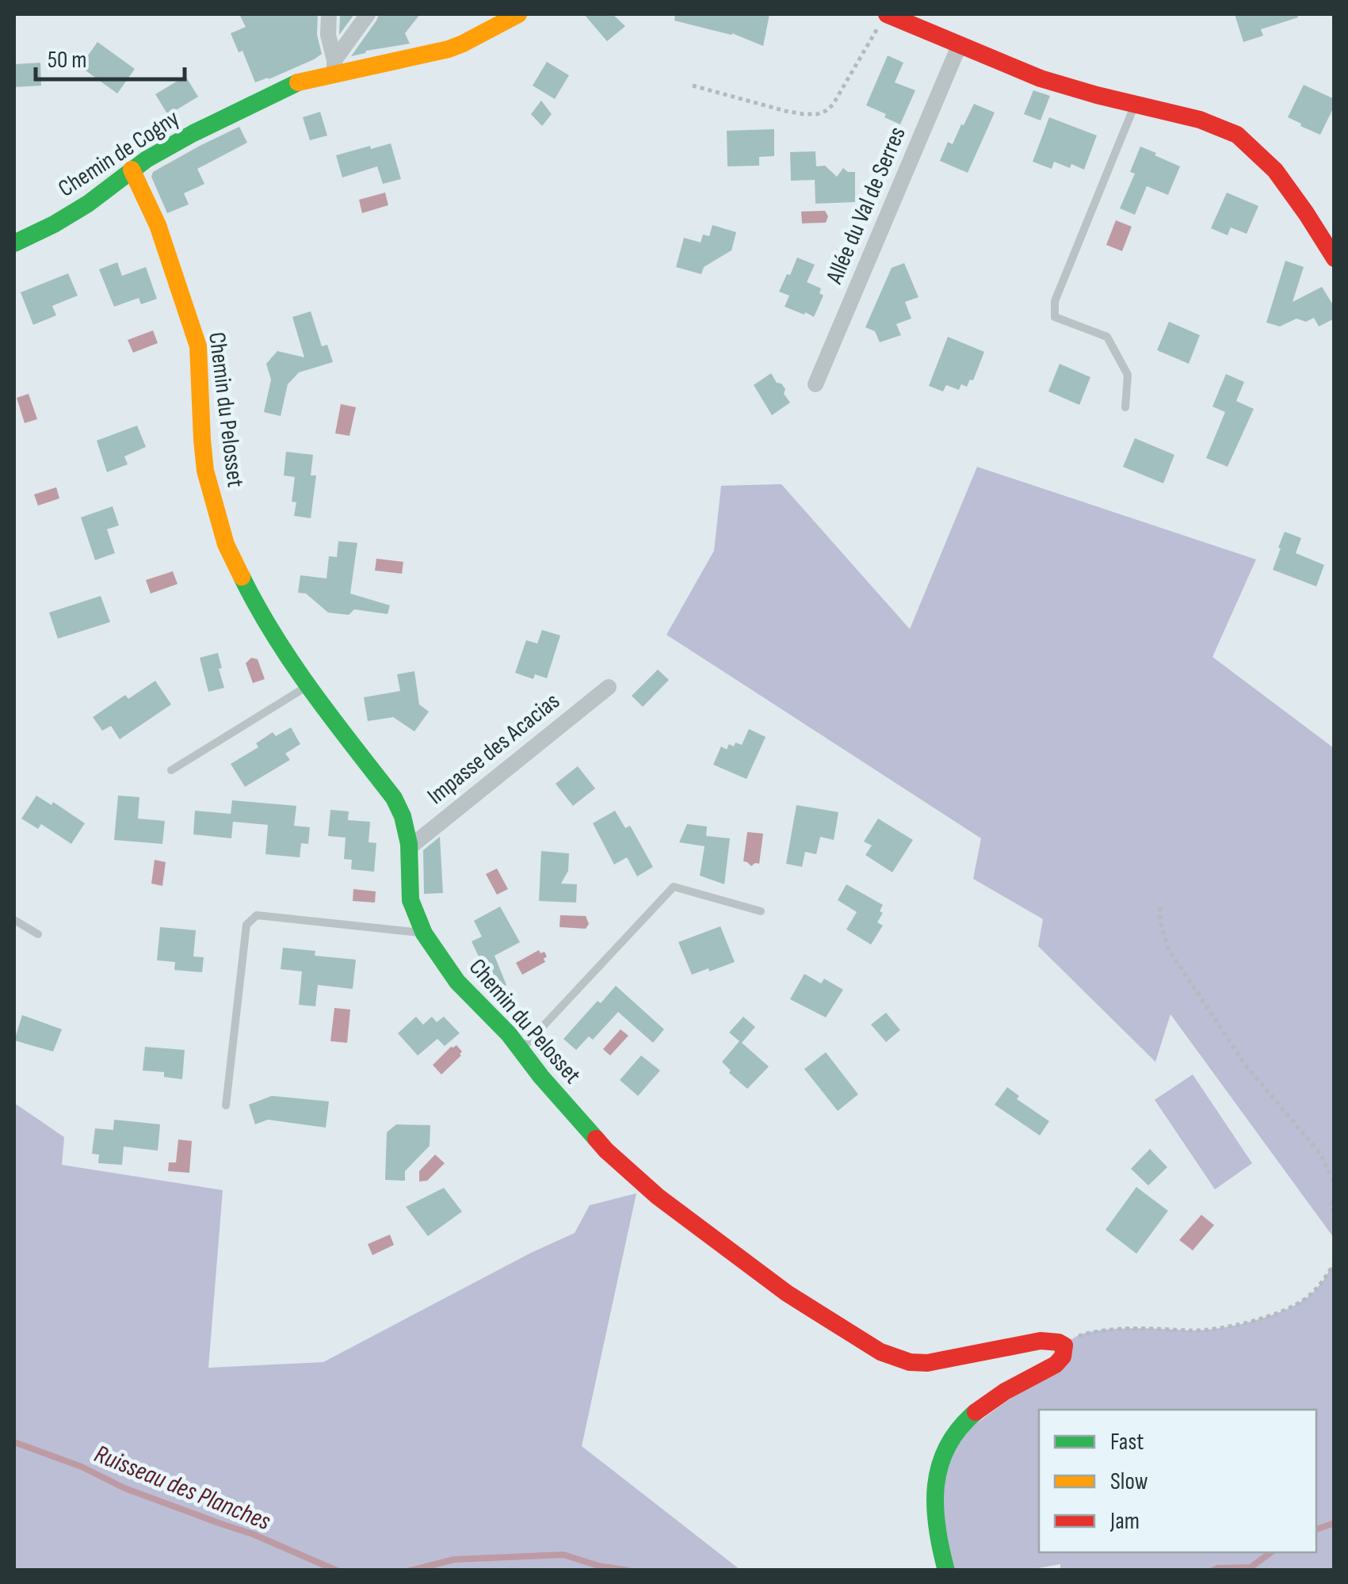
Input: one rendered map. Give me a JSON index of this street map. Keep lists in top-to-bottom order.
{
  "streets": {
    "street": [
      "Chemin de Cogny",
      "Allée du Val de Serres",
      "Chemin du Pelosset",
      "Impasse des Acacias"
    ]
  },
  "crossings": [
    ["Chemin de Cogny", "Chemin du Pelosset"],
    ["Chemin du Pelosset", "Impasse des Acacias"]
  ],
  "water": ["Ruisseau des Planches"],
  "legend": ["Fast", "Slow", "Jam"],
  "scale_bar": "50 m"
}
